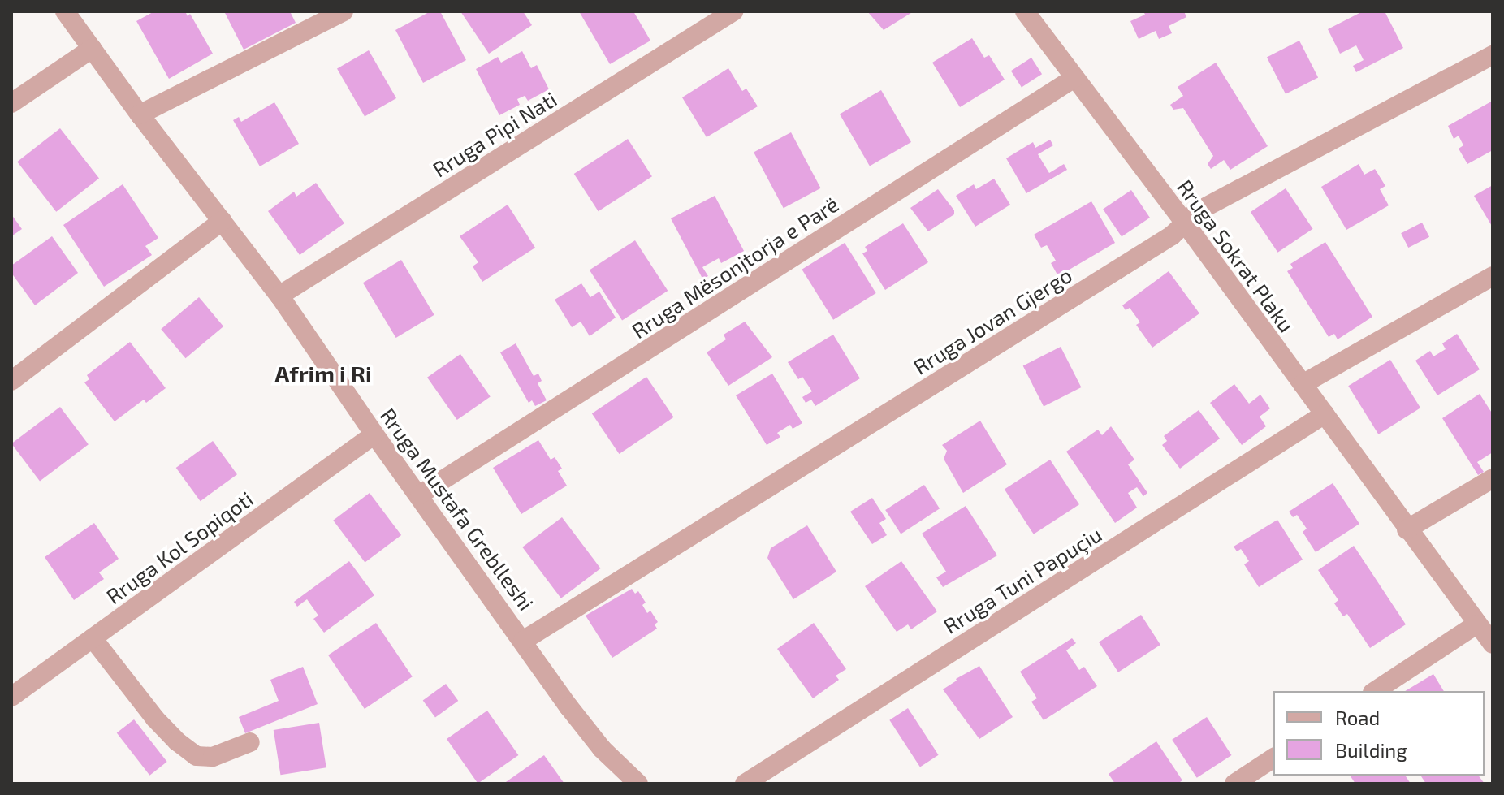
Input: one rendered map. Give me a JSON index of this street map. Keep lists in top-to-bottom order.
{
  "streets": {
    "street": [
      "Rruga Pipi Nati",
      "Rruga Sokrat Plaku",
      "Rruga Mësonjtorja e Parë",
      "Rruga Jovan Gjergo",
      "Rruga Mustafa Greblleshi",
      "Rruga Kol Sopiqoti",
      "Rruga Tuni Papuçiu"
    ]
  },
  "crossings": [
    ["Rruga Pipi Nati", "Rruga Mustafa Greblleshi"],
    ["Rruga Sokrat Plaku", "Rruga Mësonjtorja e Parë"],
    ["Rruga Sokrat Plaku", "Rruga Jovan Gjergo"],
    ["Rruga Sokrat Plaku", "Rruga Tuni Papuçiu"],
    ["Rruga Mësonjtorja e Parë", "Rruga Mustafa Greblleshi"],
    ["Rruga Jovan Gjergo", "Rruga Mustafa Greblleshi"],
    ["Rruga Mustafa Greblleshi", "Rruga Kol Sopiqoti"]
  ],
  "districts": ["Afrim i Ri"],
  "legend": ["Road", "Building"]
}
